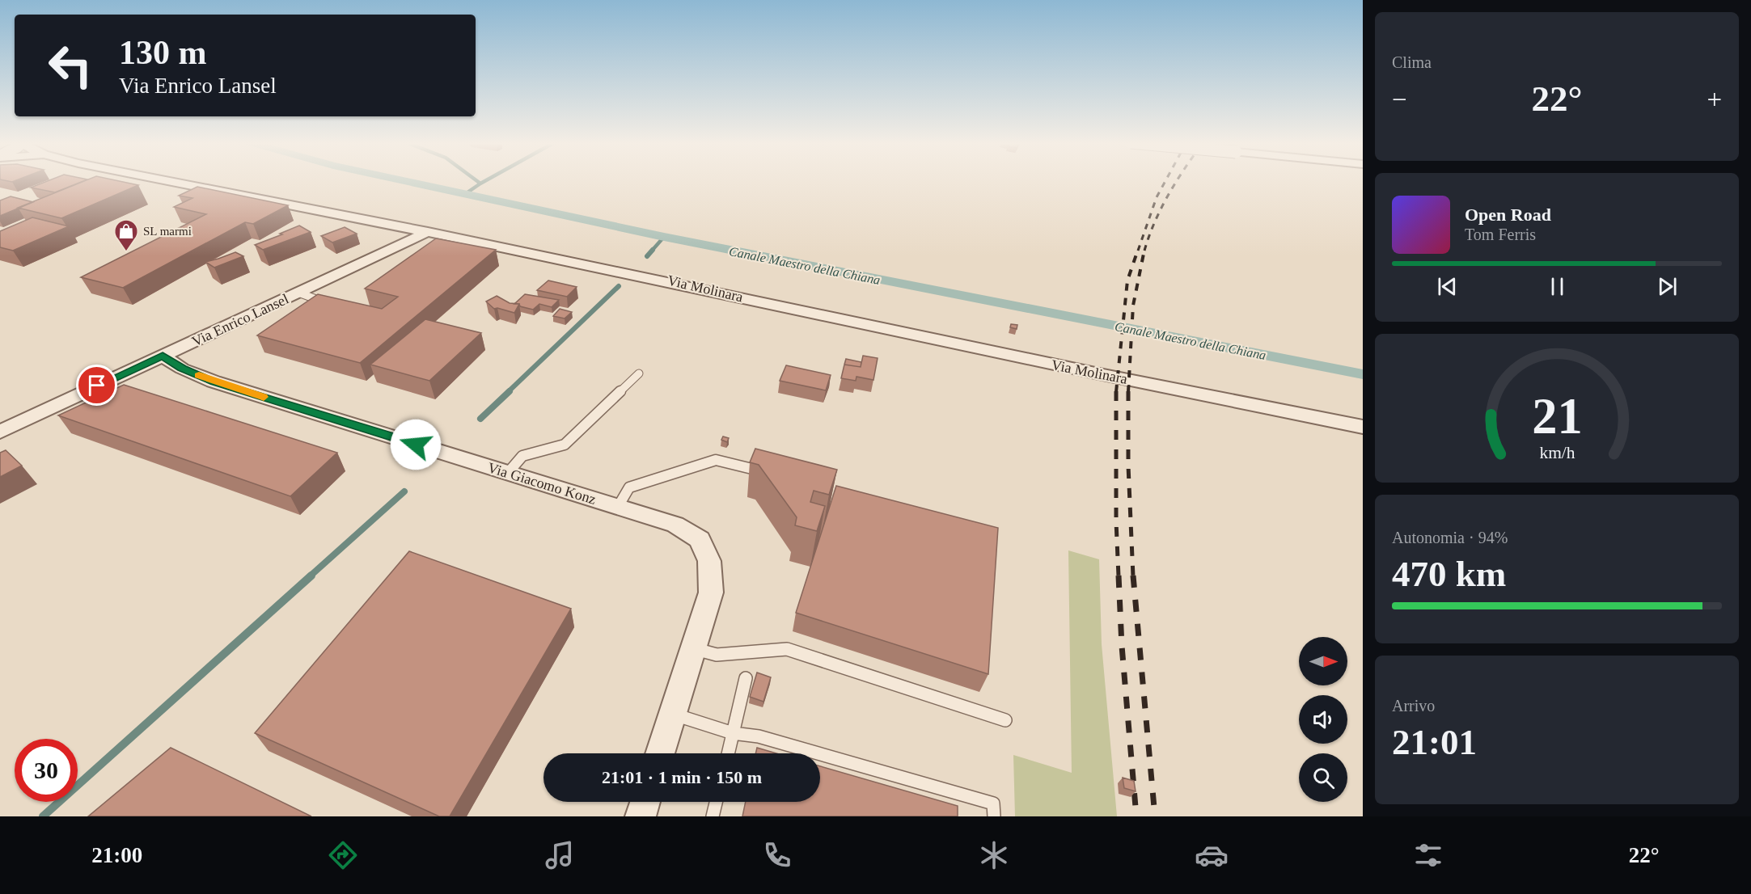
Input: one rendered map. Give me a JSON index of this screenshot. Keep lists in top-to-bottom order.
{
  "streets": {
    "street": ["Via Molinara", "Via Enrico Lansel", "Via Giacomo Konz"]
  },
  "crossings": [
    ["Via Molinara", "Via Enrico Lansel"],
    ["Via Enrico Lansel", "Via Giacomo Konz"]
  ],
  "water": ["Canale Maestro della Chiana"],
  "places": {
    "shop": ["SL marmi"]
  },
  "north": "right",
  "page": {
    "tile": [
      "Clima",
      ["Autonomia · 94%", "470 km"],
      ["Arrivo", "21:01"]
    ],
    "turn": ["130 m", "Via Enrico Lansel"],
    "heat": ["−", "22°", "+"],
    "song": ["Open Road", "Tom Ferris"],
    "limit": "30",
    "trip": "21:01 · 1 min · 150 m",
    "tabs": ["21:00", "22°"],
    "gauge": ["21", "km/h"]
  }
}
